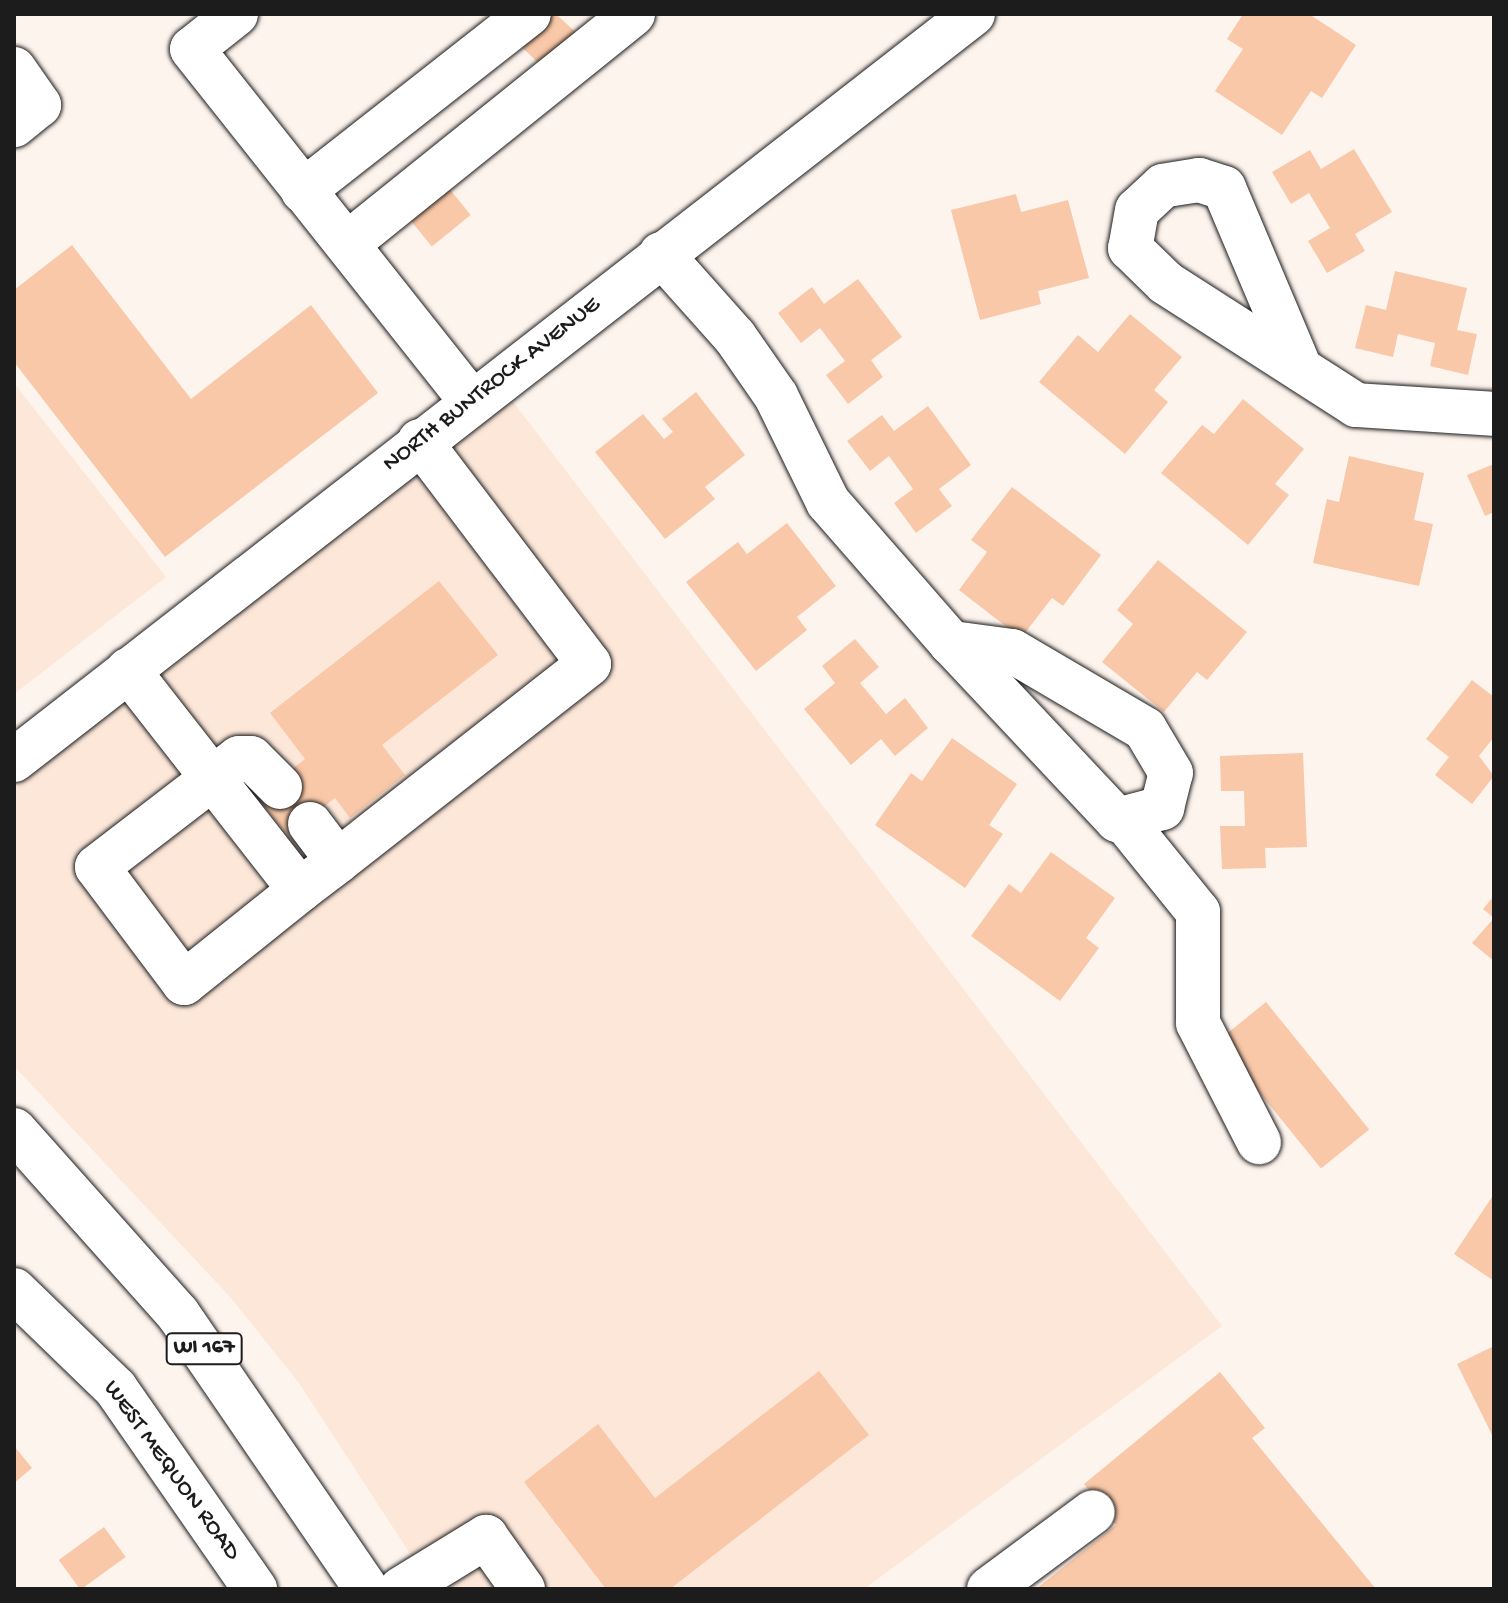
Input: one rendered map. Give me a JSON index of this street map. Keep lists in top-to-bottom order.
{
  "streets": {
    "street": ["NORTH BUNTROCK AVENUE", "WI 167", "WEST MEQUON ROAD"]
  }
}
